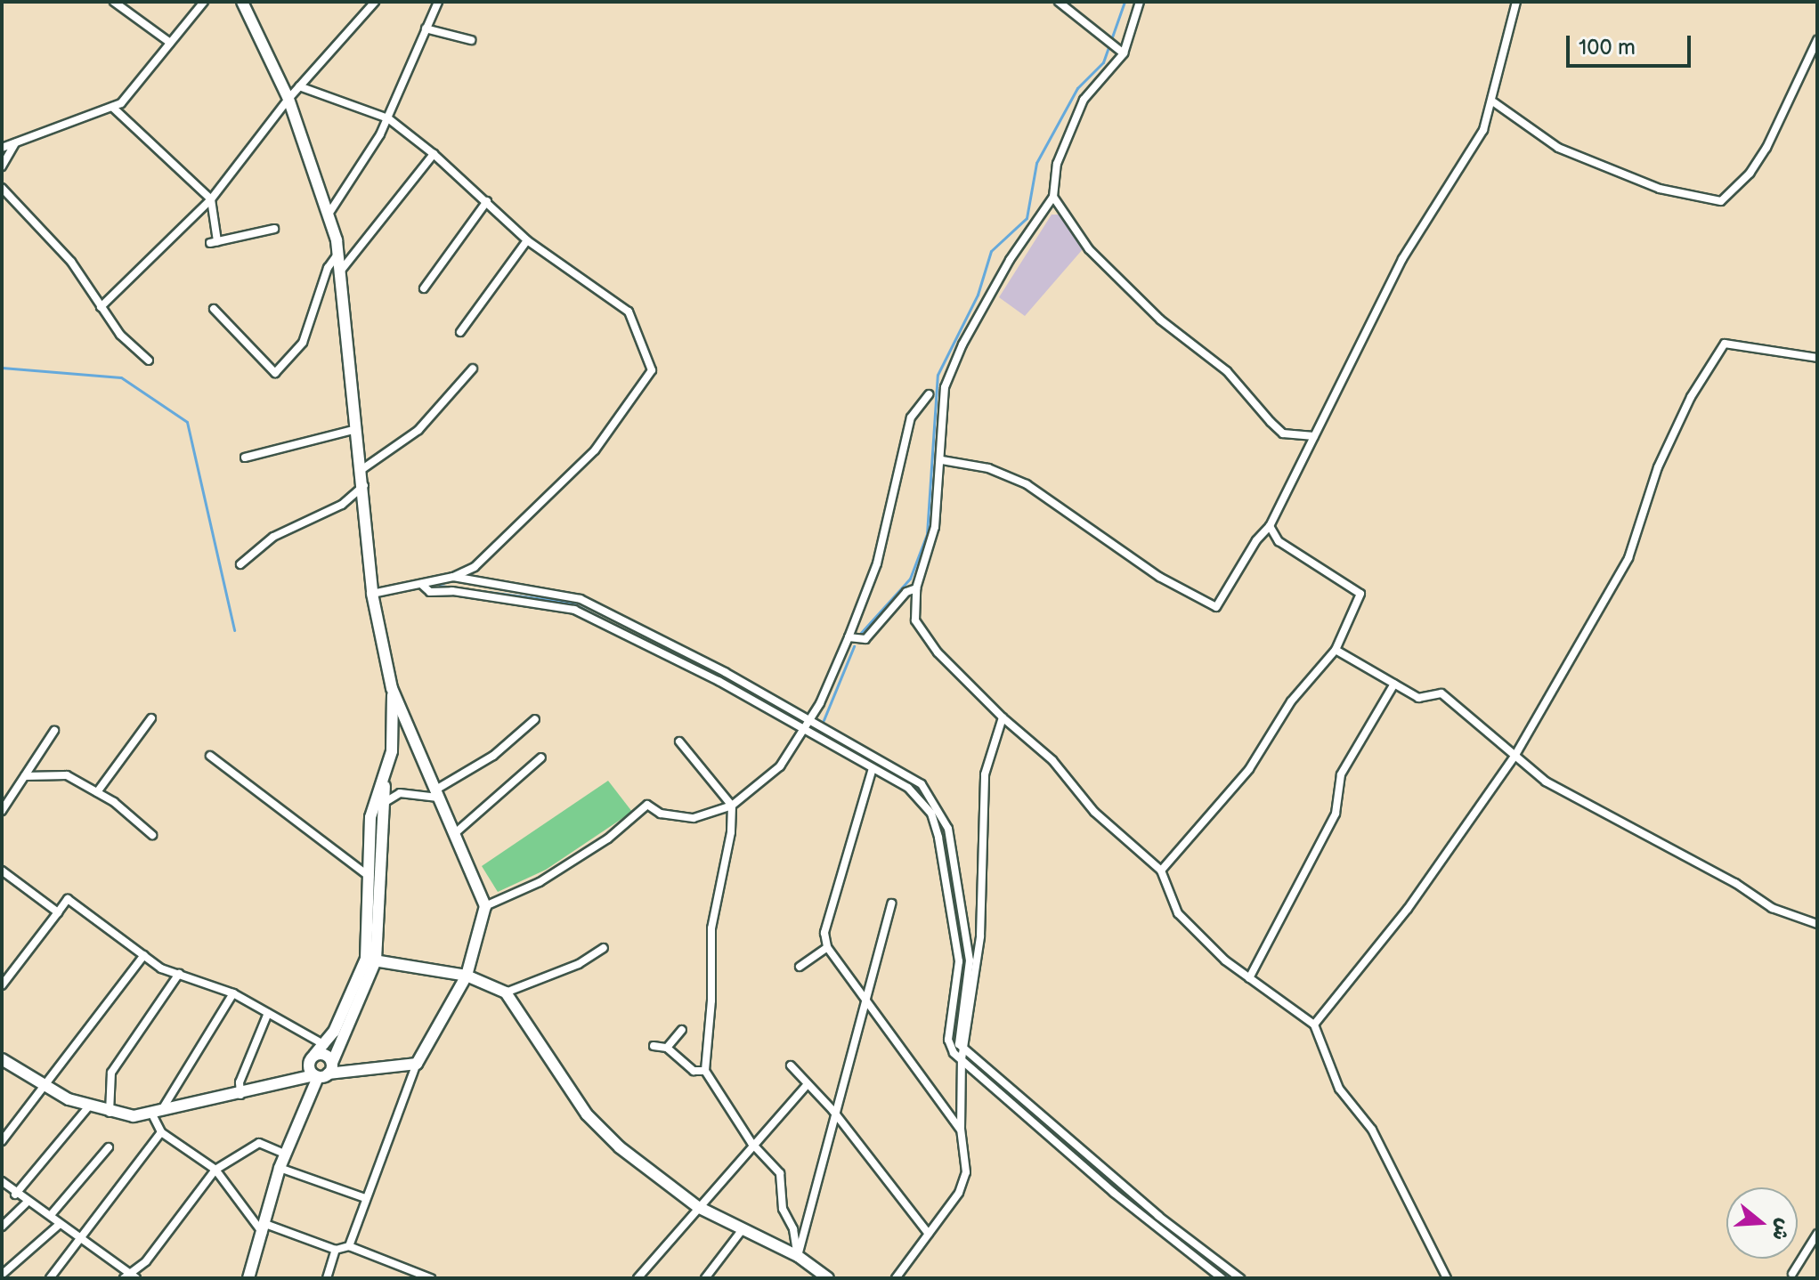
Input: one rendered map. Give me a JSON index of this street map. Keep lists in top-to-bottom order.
{
  "scale_bar": "100 m",
  "north": "right"
}
